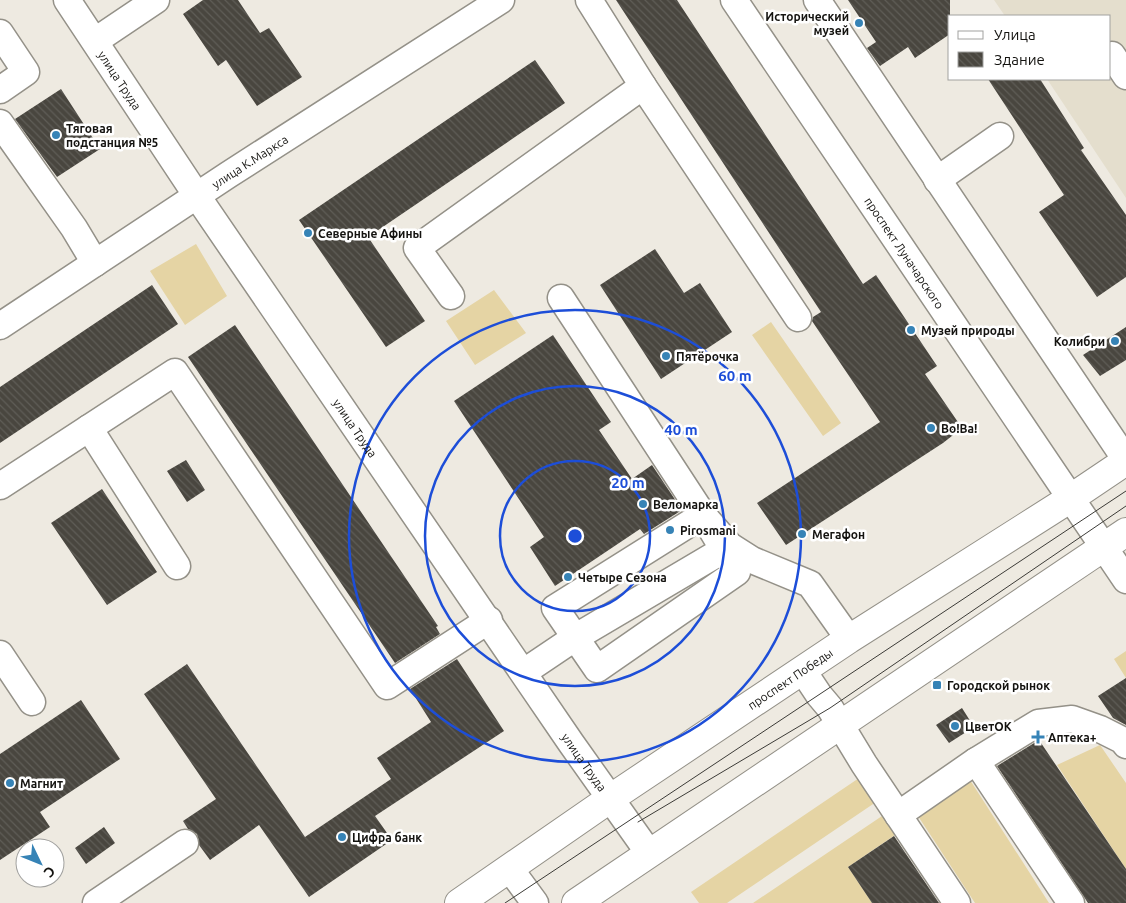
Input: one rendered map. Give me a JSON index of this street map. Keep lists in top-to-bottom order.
{
  "streets": {
    "main road": ["проспект Победы"],
    "street": ["улица Труда", "улица К.Маркса", "проспект Луначарского"]
  },
  "crossings": [
    ["улица Труда", "улица К.Маркса"],
    ["улица Труда", "проспект Победы"],
    ["проспект Луначарского", "проспект Победы"]
  ],
  "places": {
    "other": [
      "Исторический музей",
      "Тяговая подстанция №5",
      "Северные Афины",
      "Музей природы",
      "Колибри",
      "Пятёрочка",
      "Во!Ва!",
      "Веломарка",
      "Pirosmani",
      "Мегафон",
      "Четыре Сезона",
      "ЦветОК",
      "Магнит",
      "Цифра банк"
    ],
    "transit": ["Городской рынок"],
    "health": ["Аптека+"]
  },
  "legend": ["Улица", "Здание"],
  "north": "bottom right",
  "rings": ["60 m", "40 m", "20 m"]
}
